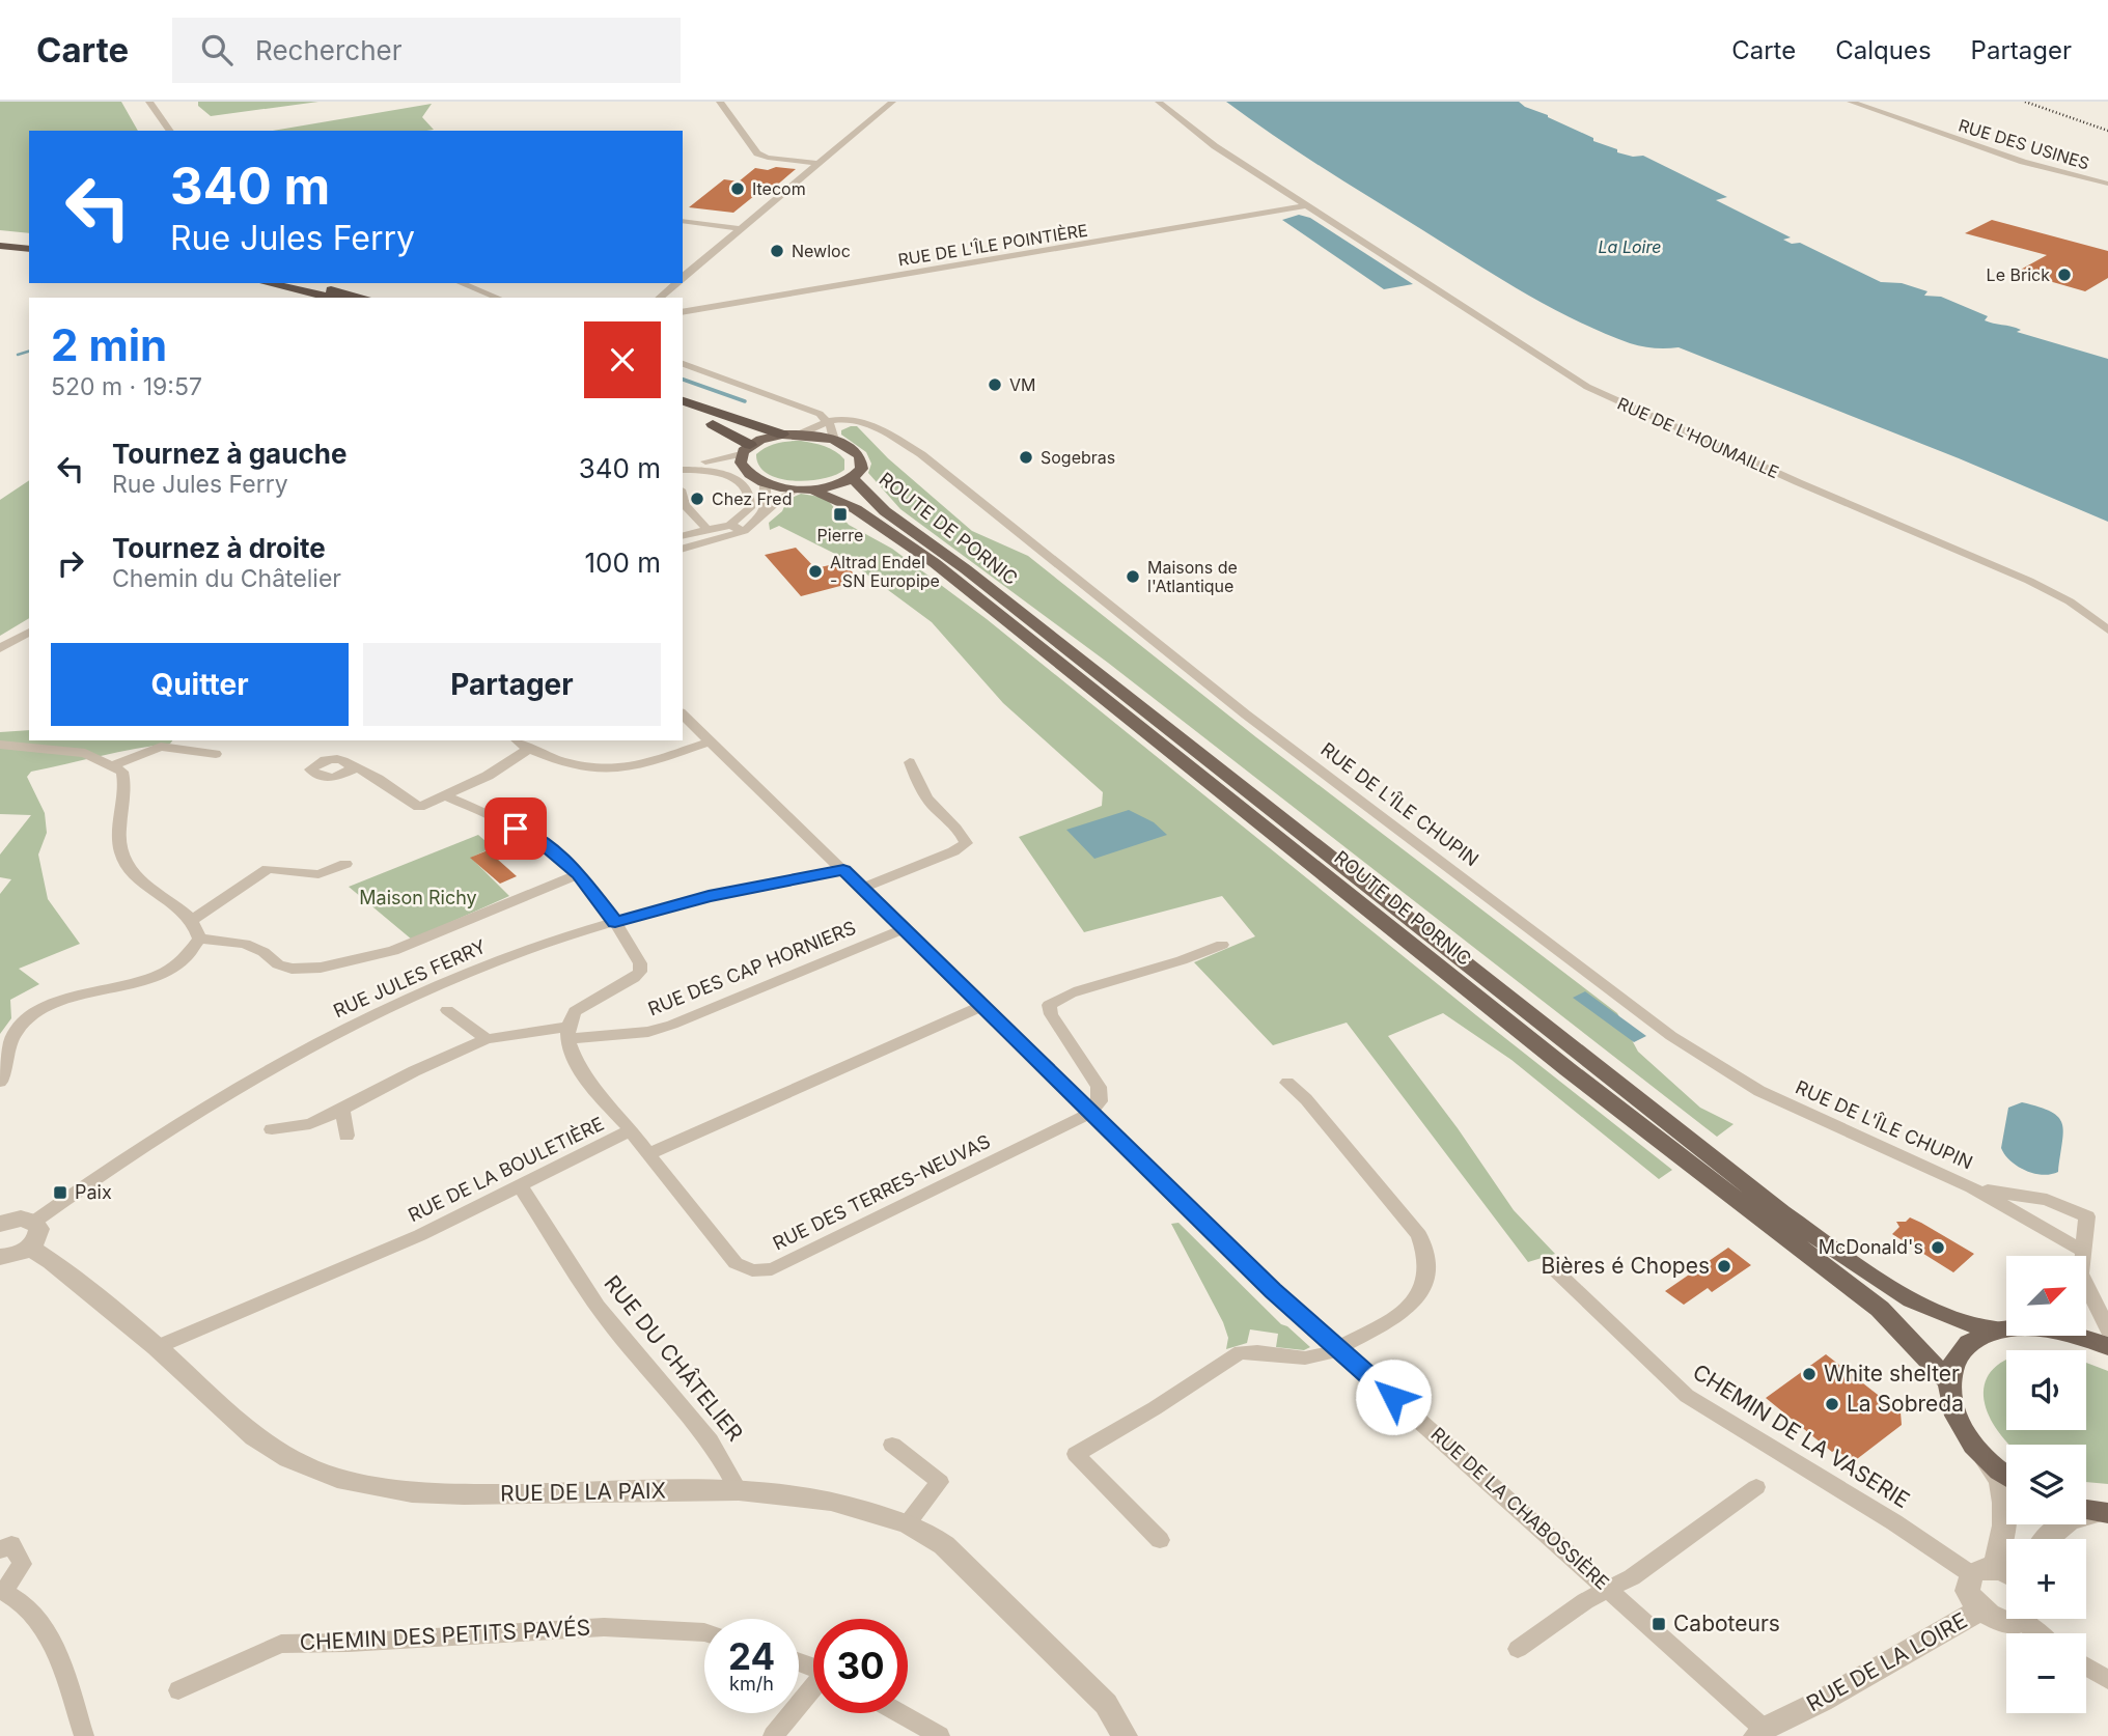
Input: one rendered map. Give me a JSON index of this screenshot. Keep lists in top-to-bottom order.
{
  "streets": {
    "main road": ["ROUTE DE PORNIC"],
    "street": [
      "RUE DES USINES",
      "RUE DE L'ÎLE POINTIÈRE",
      "RUE DE L'HOUMAILLE",
      "RUE DE L'ÎLE CHUPIN",
      "RUE DES CAP HORNIERS",
      "RUE JULES FERRY",
      "RUE DE LA BOULETIÈRE",
      "RUE DES TERRES-NEUVAS",
      "RUE DU CHÂTELIER",
      "CHEMIN DE LA VASERIE",
      "RUE DE LA PAIX",
      "RUE DE LA CHABOSSIÈRE",
      "CHEMIN DES PETITS PAVÉS",
      "RUE DE LA LOIRE"
    ]
  },
  "crossings": [
    ["RUE DE L'ÎLE POINTIÈRE", "RUE DE L'HOUMAILLE"],
    ["RUE DES CAP HORNIERS", "RUE DE LA CHABOSSIÈRE"],
    ["RUE JULES FERRY", "RUE DE LA CHABOSSIÈRE"],
    ["RUE DE LA BOULETIÈRE", "RUE DES TERRES-NEUVAS"],
    ["RUE DE LA BOULETIÈRE", "RUE DU CHÂTELIER"],
    ["RUE DE LA BOULETIÈRE", "RUE DE LA PAIX"],
    ["RUE DES TERRES-NEUVAS", "RUE DE LA CHABOSSIÈRE"],
    ["RUE DU CHÂTELIER", "RUE DE LA PAIX"],
    ["RUE DE LA CHABOSSIÈRE", "RUE DE LA LOIRE"]
  ],
  "water": ["La Loire"],
  "parks": ["Maison Richy"],
  "places": {
    "other": [
      "Itecom",
      "Newloc",
      "Le Brick",
      "VM",
      "Sogebras",
      "Chez Fred",
      "Altrad Endel - SN Europipe",
      "Maisons de l'Atlantique",
      "McDonald's",
      "Bières é Chopes",
      "White shelter",
      "La Sobreda"
    ],
    "transit": ["Pierre", "Paix", "Caboteurs"]
  },
  "north": "top right",
  "page": {
    "header": "Carte",
    "search": "Rechercher",
    "nav": ["Carte", "Calques", "Partager"],
    "turn": ["340 m", "Rue Jules Ferry"],
    "heading": ["2 min", "520 m · 19:57"],
    "list": [
      {
        "name": "Tournez à gauche",
        "note": "Rue Jules Ferry",
        "value": "340 m"
      },
      {
        "name": "Tournez à droite",
        "note": "Chemin du Châtelier",
        "value": "100 m"
      }
    ],
    "buttons": ["Quitter", "Partager"],
    "map_buttons": ["+", "−"],
    "speed": "24 km/h",
    "limit": "30"
  }
}
